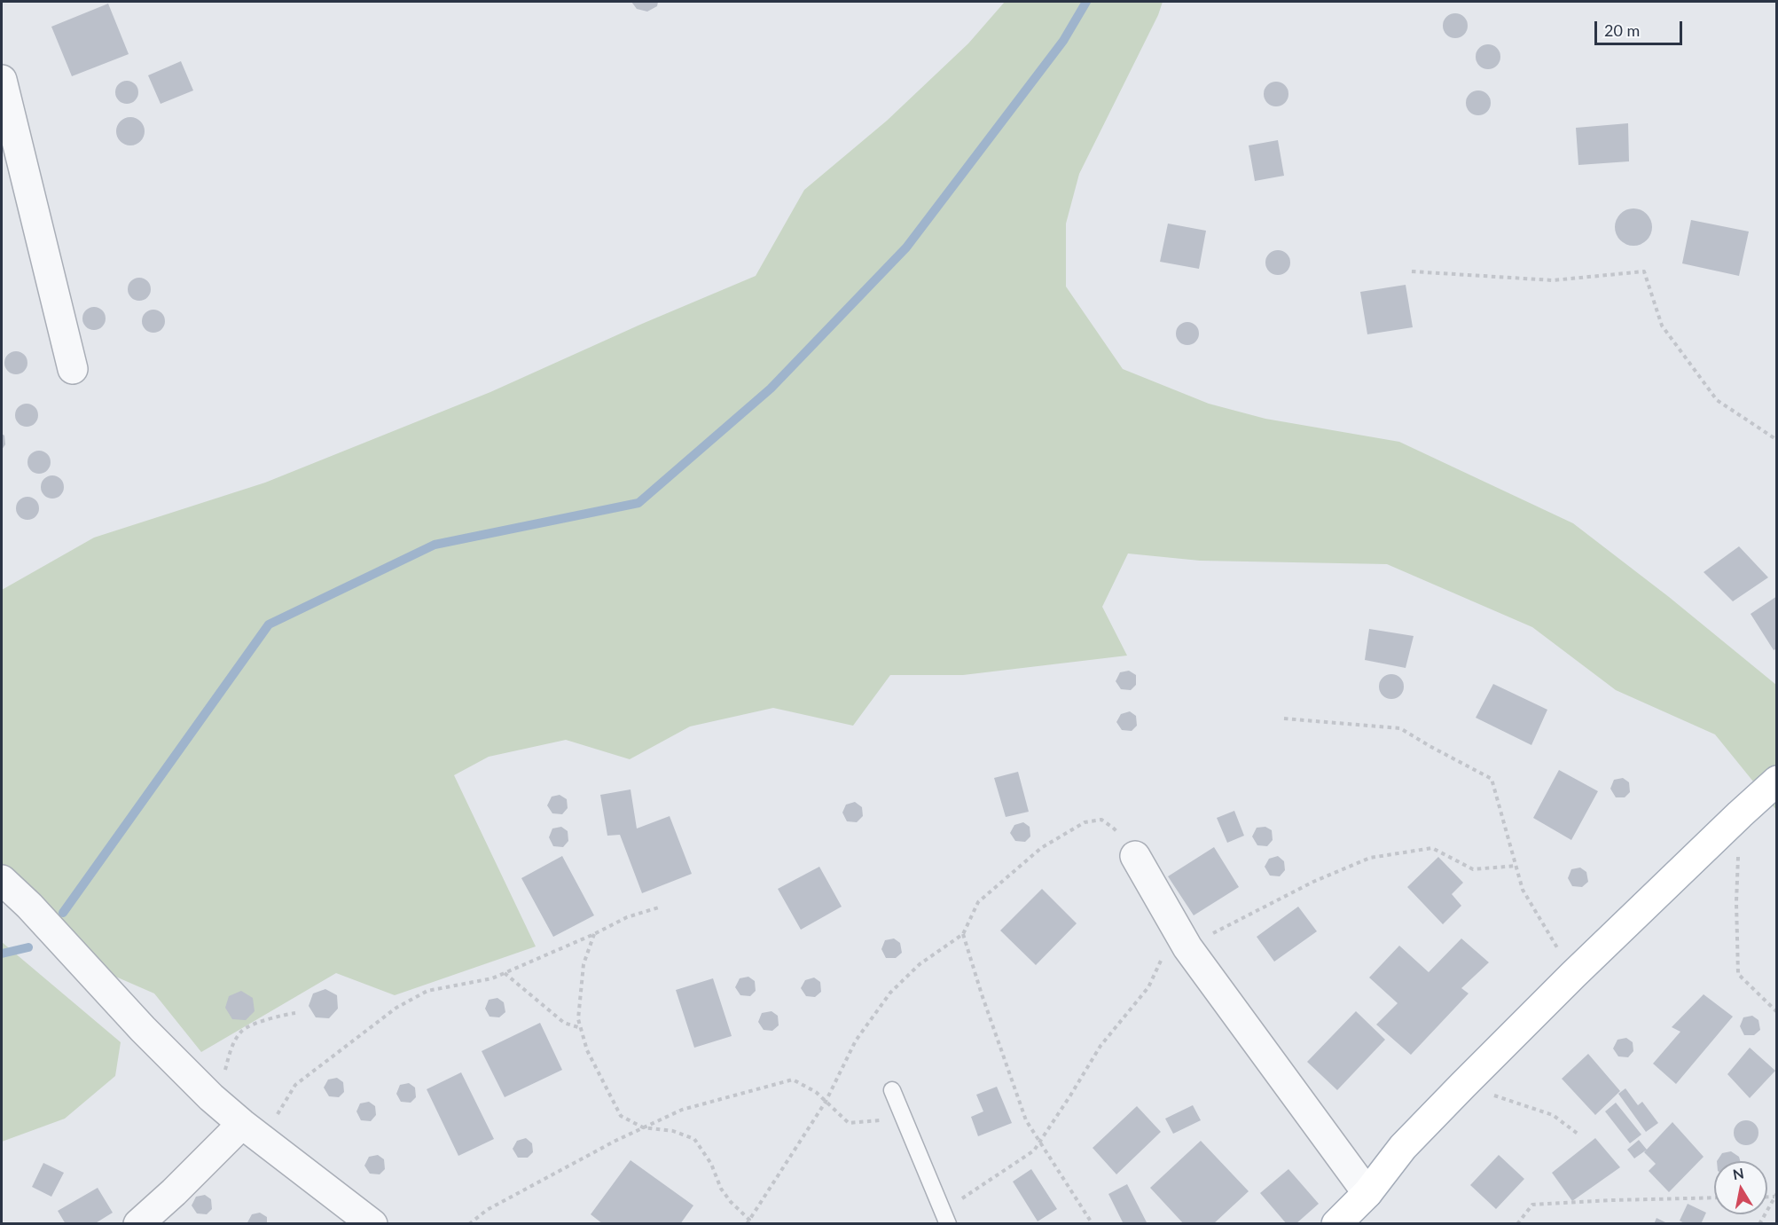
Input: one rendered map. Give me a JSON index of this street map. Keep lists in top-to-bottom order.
{
  "scale_bar": "20 m",
  "north": "top"
}
